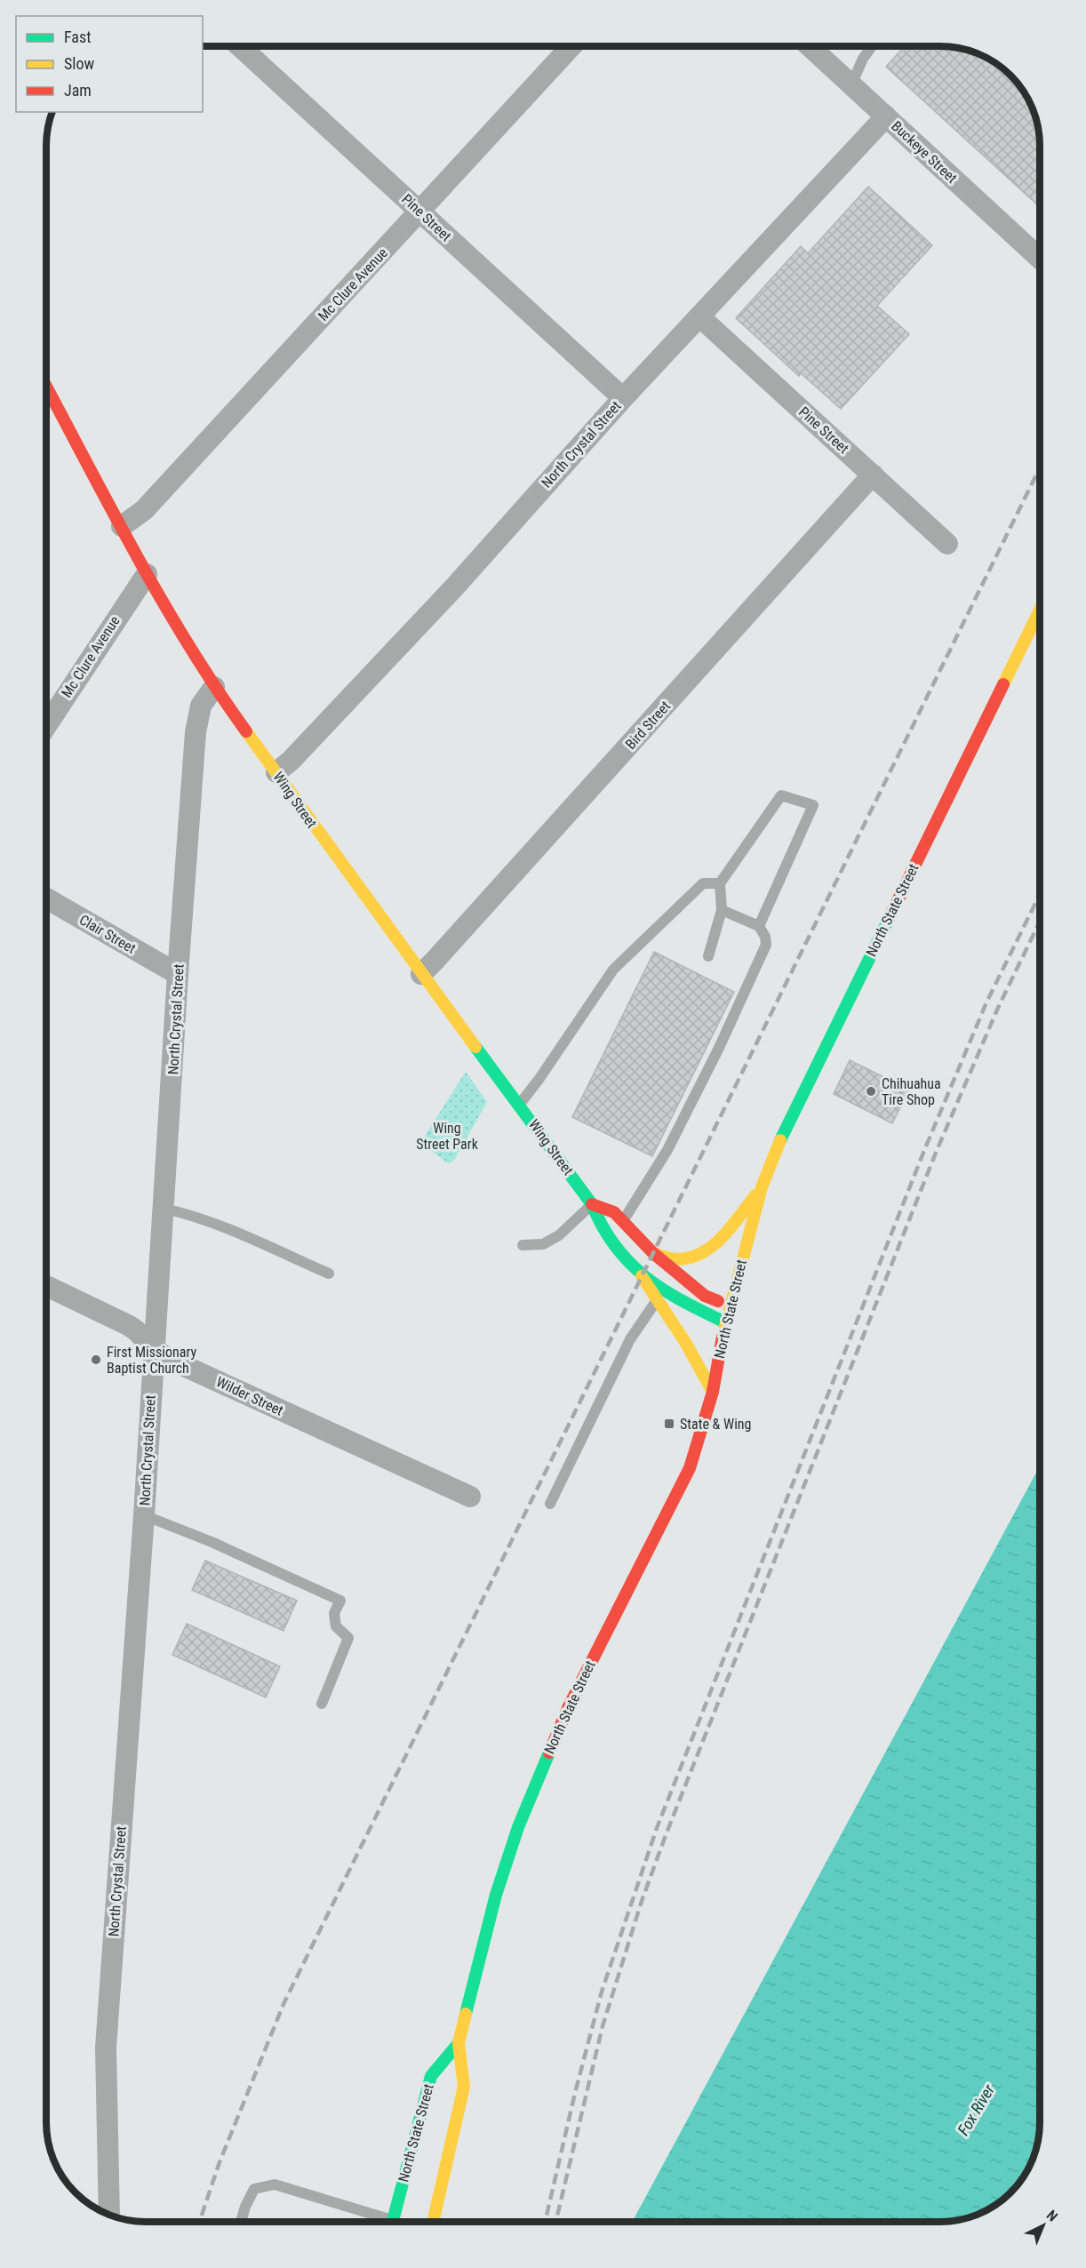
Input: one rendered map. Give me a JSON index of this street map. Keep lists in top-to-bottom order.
{
  "streets": {
    "main road": ["Wing Street", "North State Street"],
    "street": [
      "Buckeye Street",
      "Pine Street",
      "Mc Clure Avenue",
      "North Crystal Street",
      "Bird Street",
      "Clair Street",
      "Wilder Street"
    ]
  },
  "crossings": [
    ["Buckeye Street", "North Crystal Street"],
    ["Pine Street", "Mc Clure Avenue"],
    ["Pine Street", "North Crystal Street"],
    ["Pine Street", "Bird Street"],
    ["Mc Clure Avenue", "Wing Street"],
    ["North Crystal Street", "Wing Street"],
    ["North Crystal Street", "Clair Street"],
    ["North Crystal Street", "Wilder Street"],
    ["Bird Street", "Wing Street"],
    ["Wing Street", "North State Street"]
  ],
  "water": ["Fox River"],
  "parks": ["Wing Street Park"],
  "places": {
    "other": ["Chihuahua Tire Shop", "First Missionary Baptist Church"],
    "transit": ["State & Wing"]
  },
  "legend": ["Fast", "Slow", "Jam"],
  "north": "top right"
}
